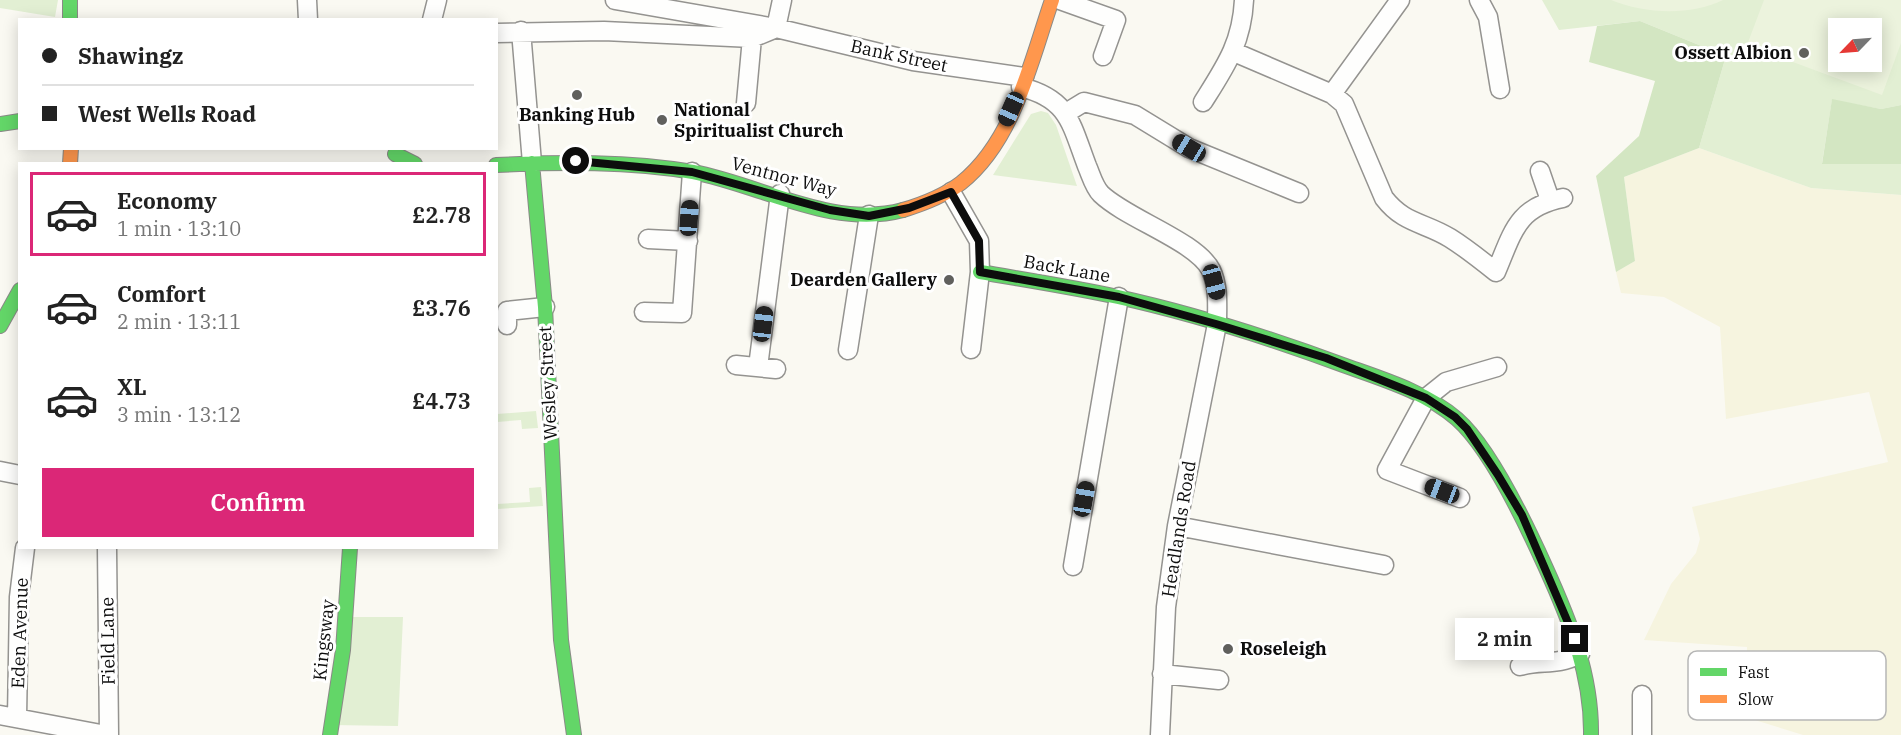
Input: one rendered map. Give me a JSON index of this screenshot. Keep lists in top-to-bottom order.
{
  "streets": {
    "street": [
      "Bank Street",
      "Ventnor Way",
      "Back Lane",
      "Wesley Street",
      "Headlands Road",
      "Eden Avenue",
      "Kingsway",
      "Field Lane"
    ]
  },
  "crossings": [
    ["Bank Street", "Headlands Road"],
    ["Ventnor Way", "Wesley Street"],
    ["Back Lane", "Headlands Road"]
  ],
  "places": [
    "Ossett Albion",
    "Banking Hub",
    "National Spiritualist Church",
    "Dearden Gallery",
    "Roseleigh"
  ],
  "legend": ["Fast", "Slow"],
  "north": "bottom left",
  "page": {
    "banner": ["Shawingz", "West Wells Road"],
    "list": [
      {
        "name": "Economy",
        "note": "1 min · 13:10",
        "value": "£2.78"
      },
      {
        "name": "Comfort",
        "note": "2 min · 13:11",
        "value": "£3.76"
      },
      {
        "name": "XL",
        "note": "3 min · 13:12",
        "value": "£4.73"
      }
    ],
    "buttons": "Confirm",
    "bubble": "2 min"
  }
}
